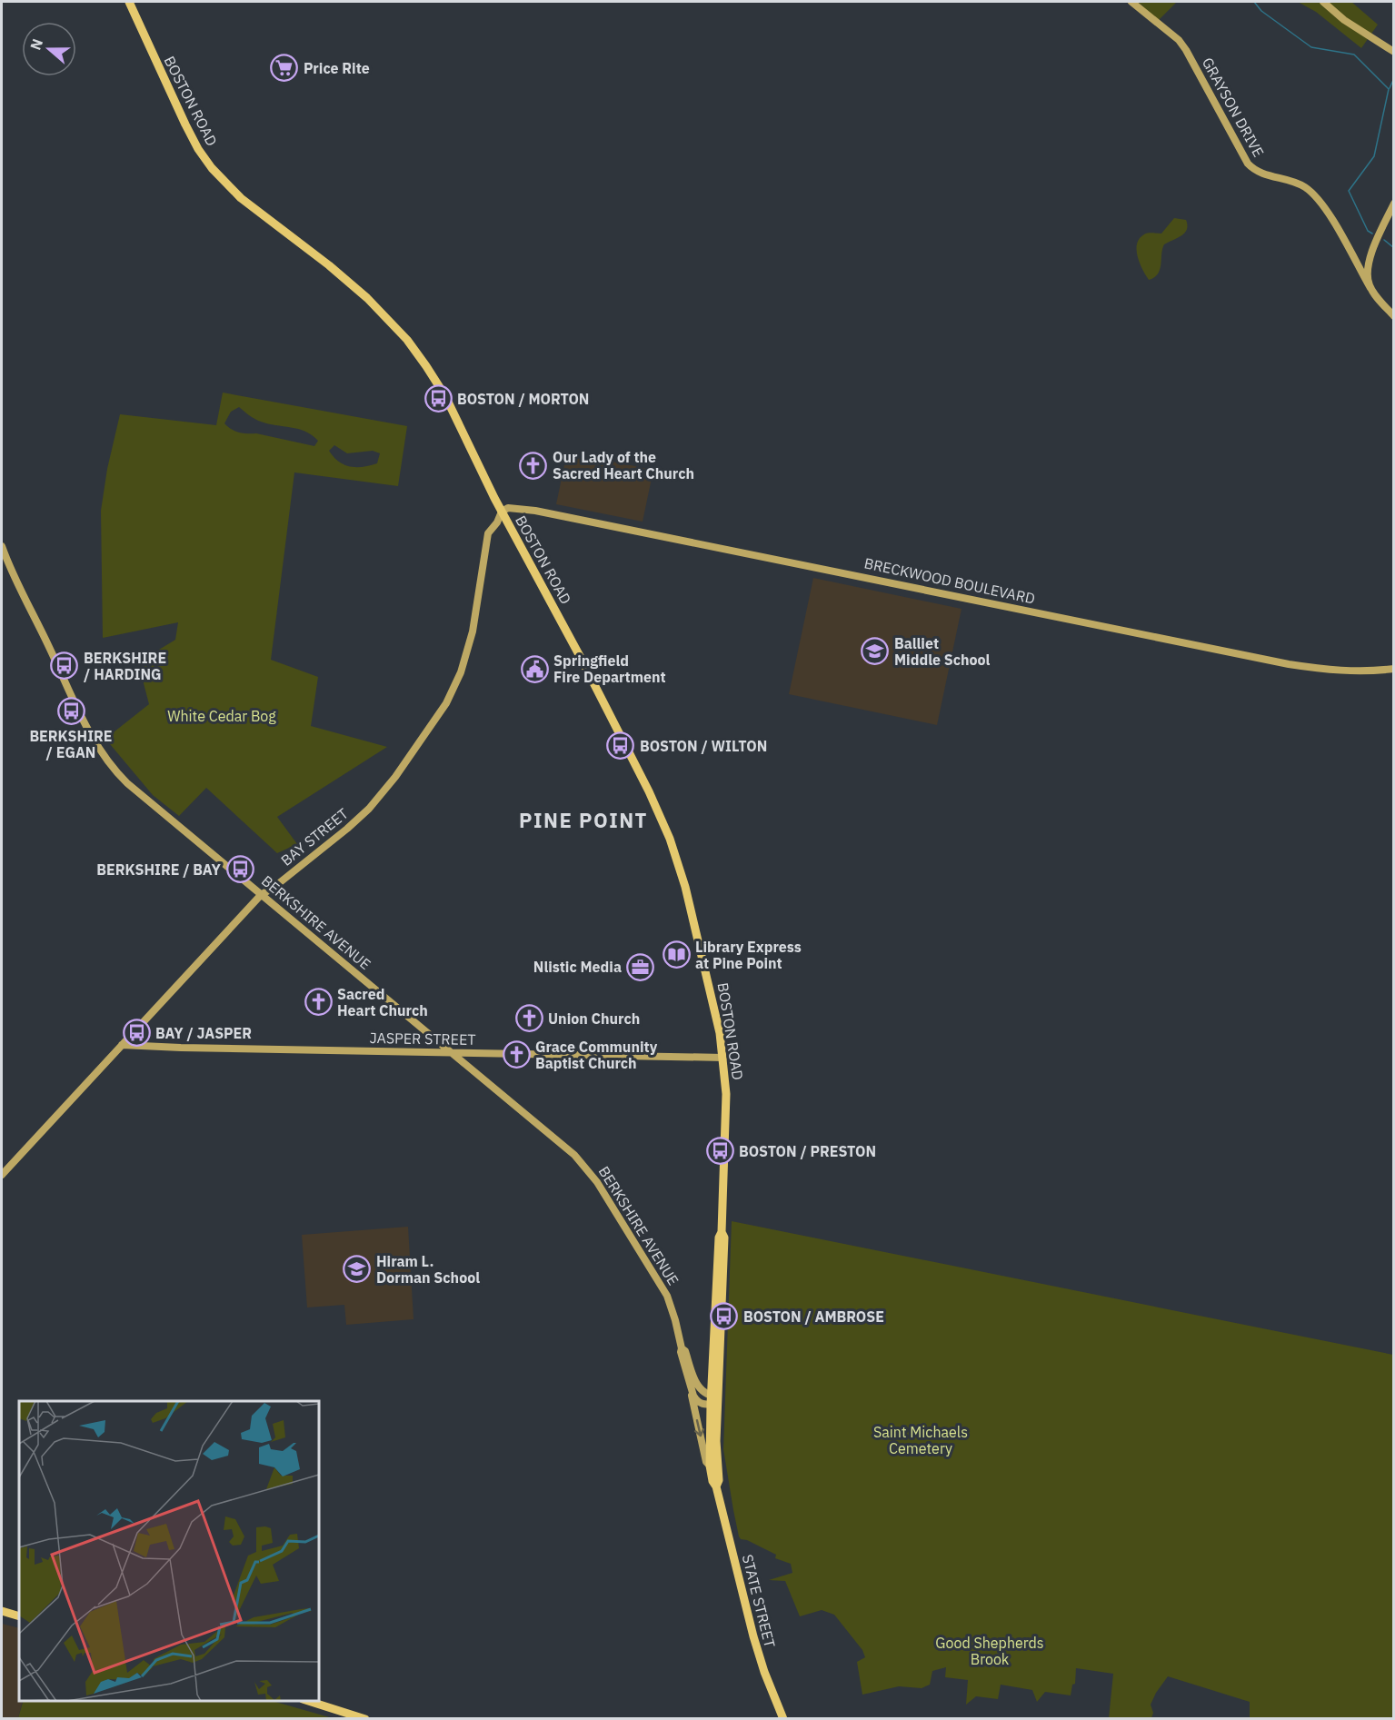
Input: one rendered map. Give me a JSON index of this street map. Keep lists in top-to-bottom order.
{
  "streets": {
    "main road": [
      "BOSTON ROAD",
      "GRAYSON DRIVE",
      "BRECKWOOD BOULEVARD",
      "BAY STREET",
      "BERKSHIRE AVENUE",
      "JASPER STREET",
      "STATE STREET"
    ]
  },
  "crossings": [
    ["BOSTON ROAD", "BRECKWOOD BOULEVARD"],
    ["BOSTON ROAD", "BAY STREET"],
    ["BOSTON ROAD", "BERKSHIRE AVENUE"],
    ["BOSTON ROAD", "JASPER STREET"],
    ["BOSTON ROAD", "STATE STREET"],
    ["BRECKWOOD BOULEVARD", "BAY STREET"],
    ["BAY STREET", "BERKSHIRE AVENUE"],
    ["BAY STREET", "JASPER STREET"],
    ["BERKSHIRE AVENUE", "JASPER STREET"],
    ["BERKSHIRE AVENUE", "STATE STREET"]
  ],
  "districts": ["PINE POINT"],
  "parks": ["White Cedar Bog", "Saint Michaels Cemetery", "Good Shepherds Brook"],
  "places": {
    "supermarket": ["Price Rite"],
    "bus stop": [
      "BOSTON / MORTON",
      "BERKSHIRE / HARDING",
      "BERKSHIRE / EGAN",
      "BOSTON / WILTON",
      "BERKSHIRE / BAY",
      "BAY / JASPER",
      "BOSTON / PRESTON",
      "BOSTON / AMBROSE"
    ],
    "church": [
      "Our Lady of the Sacred Heart Church",
      "Sacred Heart Church",
      "Union Church",
      "Grace Community Baptist Church"
    ],
    "school or university": ["Balliet Middle School", "Hiram L. Dorman School"],
    "public building": ["Springfield Fire Department"],
    "library": ["Library Express at Pine Point"],
    "office": ["Nlistic Media"]
  },
  "north": "left"
}
